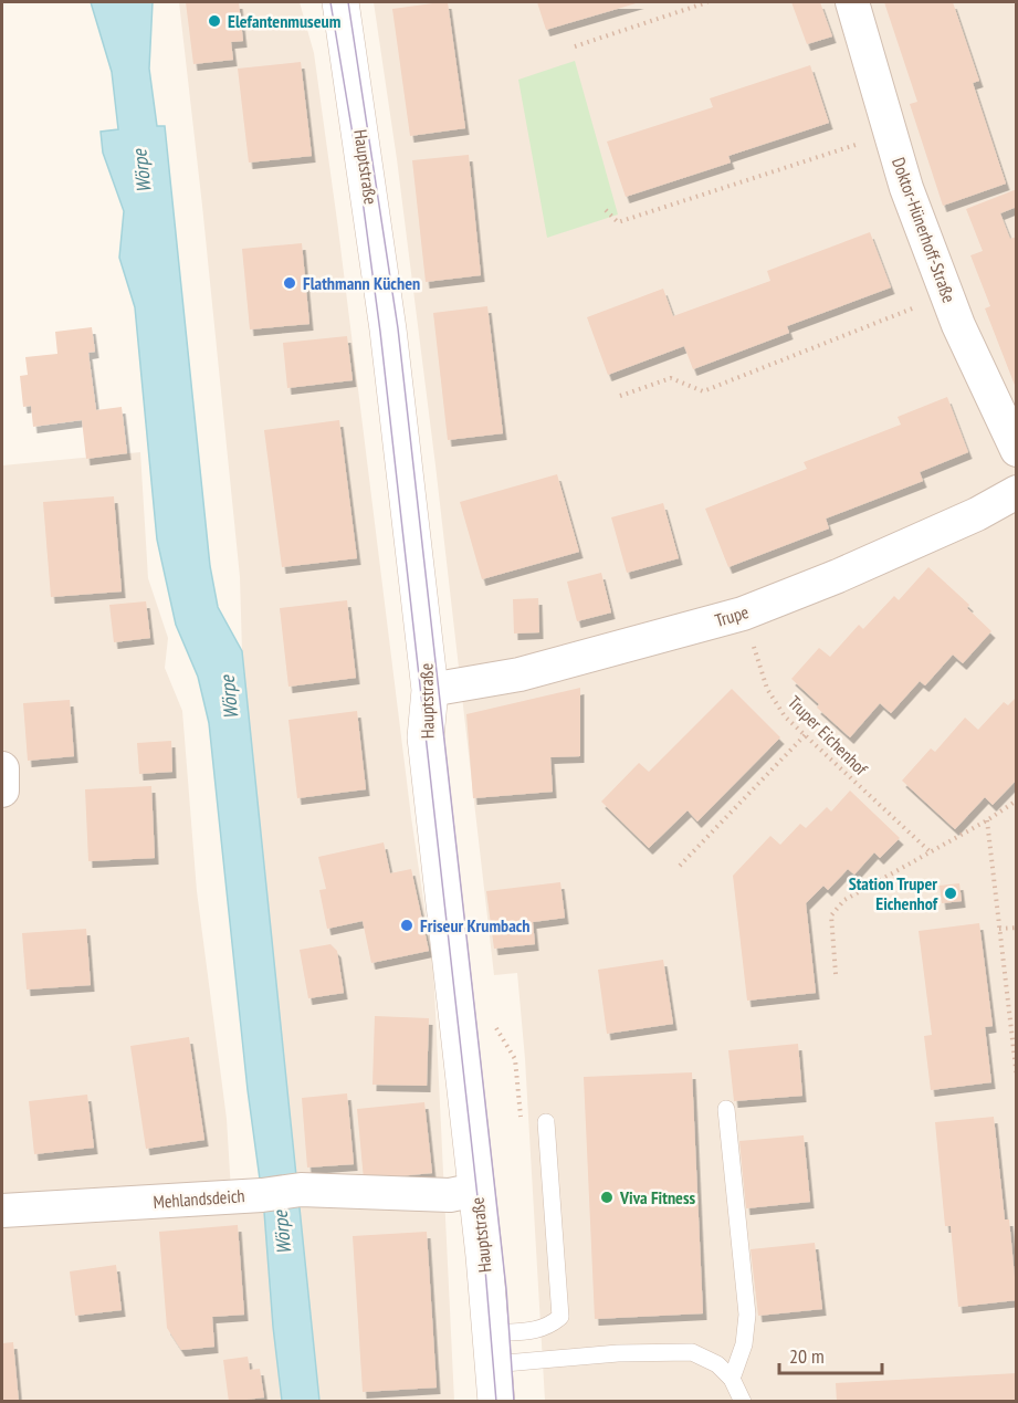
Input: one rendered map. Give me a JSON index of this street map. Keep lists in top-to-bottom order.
{
  "streets": {
    "street": [
      "Hauptstraße",
      "Doktor-Hünerhoff-Straße",
      "Trupe",
      "Mehlandsdeich"
    ],
    "path": ["Truper Eichenhof"]
  },
  "crossings": [
    ["Hauptstraße", "Trupe"],
    ["Hauptstraße", "Mehlandsdeich"],
    ["Trupe", "Truper Eichenhof"]
  ],
  "water": ["Wörpe"],
  "places": [
    "Elefantenmuseum",
    "Flathmann Küchen",
    "Station Truper Eichenhof",
    "Friseur Krumbach",
    "Viva Fitness"
  ],
  "scale_bar": "20 m"
}
